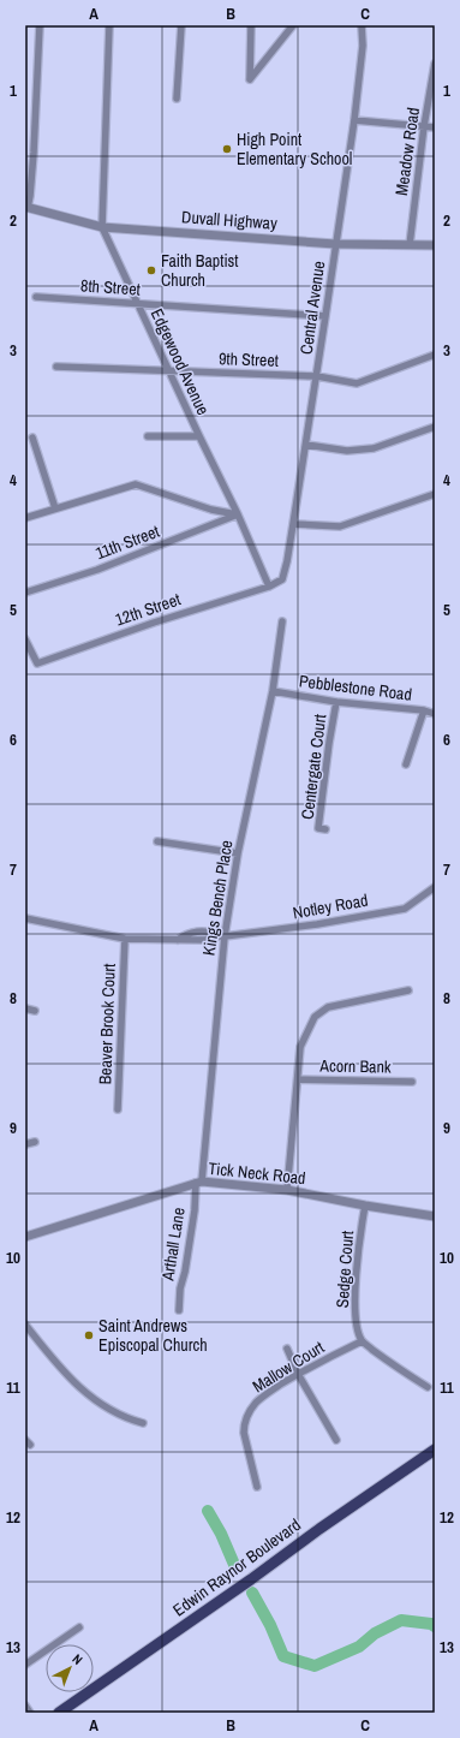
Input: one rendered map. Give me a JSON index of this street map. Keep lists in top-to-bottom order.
{
  "streets": {
    "main road": ["Edwin Raynor Boulevard"],
    "street": [
      "Meadow Road",
      "Duvall Highway",
      "8th Street",
      "Central Avenue",
      "9th Street",
      "Edgewood Avenue",
      "11th Street",
      "12th Street",
      "Pebblestone Road",
      "Centergate Court",
      "Kings Bench Place",
      "Notley Road",
      "Beaver Brook Court",
      "Acorn Bank",
      "Tick Neck Road",
      "Arthall Lane",
      "Sedge Court",
      "Mallow Court"
    ]
  },
  "crossings": [
    ["Meadow Road", "Duvall Highway"],
    ["Duvall Highway", "Central Avenue"],
    ["Duvall Highway", "Edgewood Avenue"],
    ["8th Street", "Central Avenue"],
    ["8th Street", "Edgewood Avenue"],
    ["Central Avenue", "9th Street"],
    ["Central Avenue", "Edgewood Avenue"],
    ["Central Avenue", "12th Street"],
    ["9th Street", "Edgewood Avenue"],
    ["Edgewood Avenue", "11th Street"],
    ["Edgewood Avenue", "12th Street"],
    ["Pebblestone Road", "Centergate Court"],
    ["Pebblestone Road", "Kings Bench Place"],
    ["Kings Bench Place", "Notley Road"],
    ["Kings Bench Place", "Tick Neck Road"],
    ["Kings Bench Place", "Arthall Lane"],
    ["Notley Road", "Beaver Brook Court"],
    ["Tick Neck Road", "Arthall Lane"],
    ["Tick Neck Road", "Sedge Court"],
    ["Sedge Court", "Mallow Court"]
  ],
  "places": ["High Point Elementary School", "Faith Baptist Church", "Saint Andrews Episcopal Church"],
  "north": "top right",
  "grid": {
    "columns": ["A", "B", "C"],
    "rows": [
      "1",
      "2",
      "3",
      "4",
      "5",
      "6",
      "7",
      "8",
      "9",
      "10",
      "11",
      "12",
      "13"
    ]
  }
}
